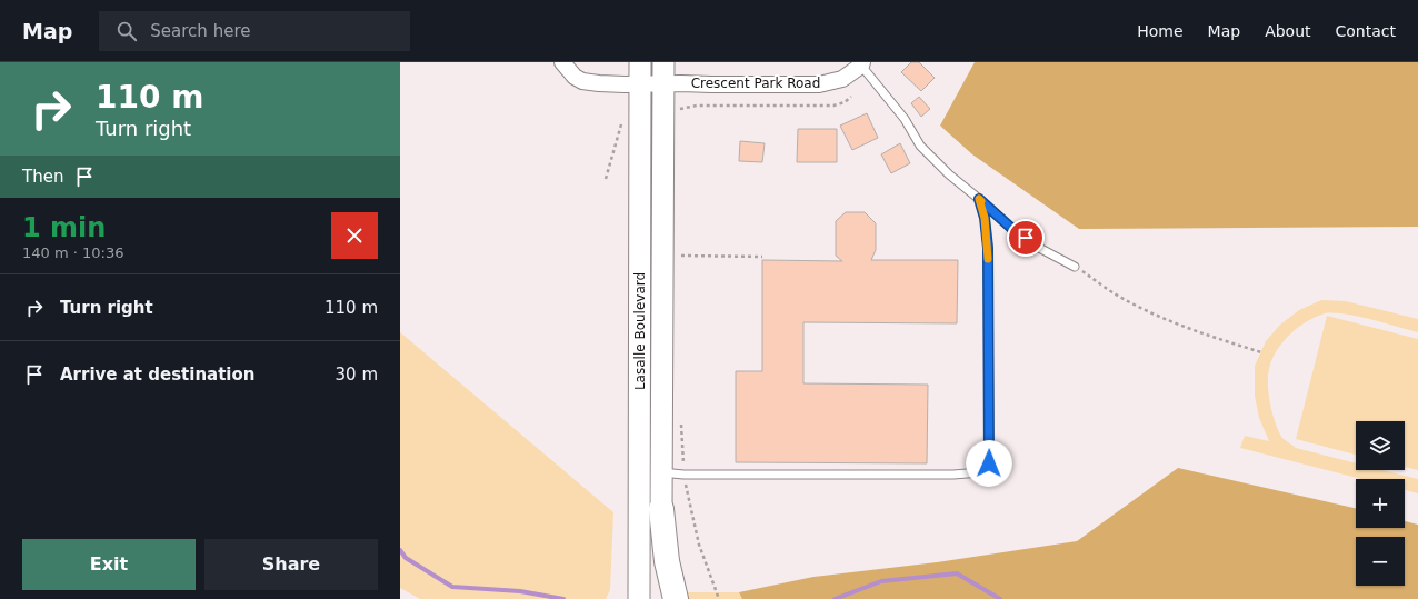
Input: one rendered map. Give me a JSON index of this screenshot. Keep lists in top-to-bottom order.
{
  "streets": {
    "main road": ["Lasalle Boulevard"],
    "street": ["Crescent Park Road"]
  },
  "crossings": [
    ["Crescent Park Road", "Lasalle Boulevard"]
  ],
  "page": {
    "header": "Map",
    "search": "Search here",
    "nav": [
      "Home",
      "Map",
      "About",
      "Contact"
    ],
    "turn": ["110 m", "Turn right"],
    "then": "Then",
    "heading": ["1 min", "140 m · 10:36"],
    "list": [
      {
        "name": "Turn right",
        "value": "110 m"
      },
      {
        "name": "Arrive at destination",
        "value": "30 m"
      }
    ],
    "map_buttons": ["+", "−"],
    "buttons": ["Exit", "Share"]
  }
}
